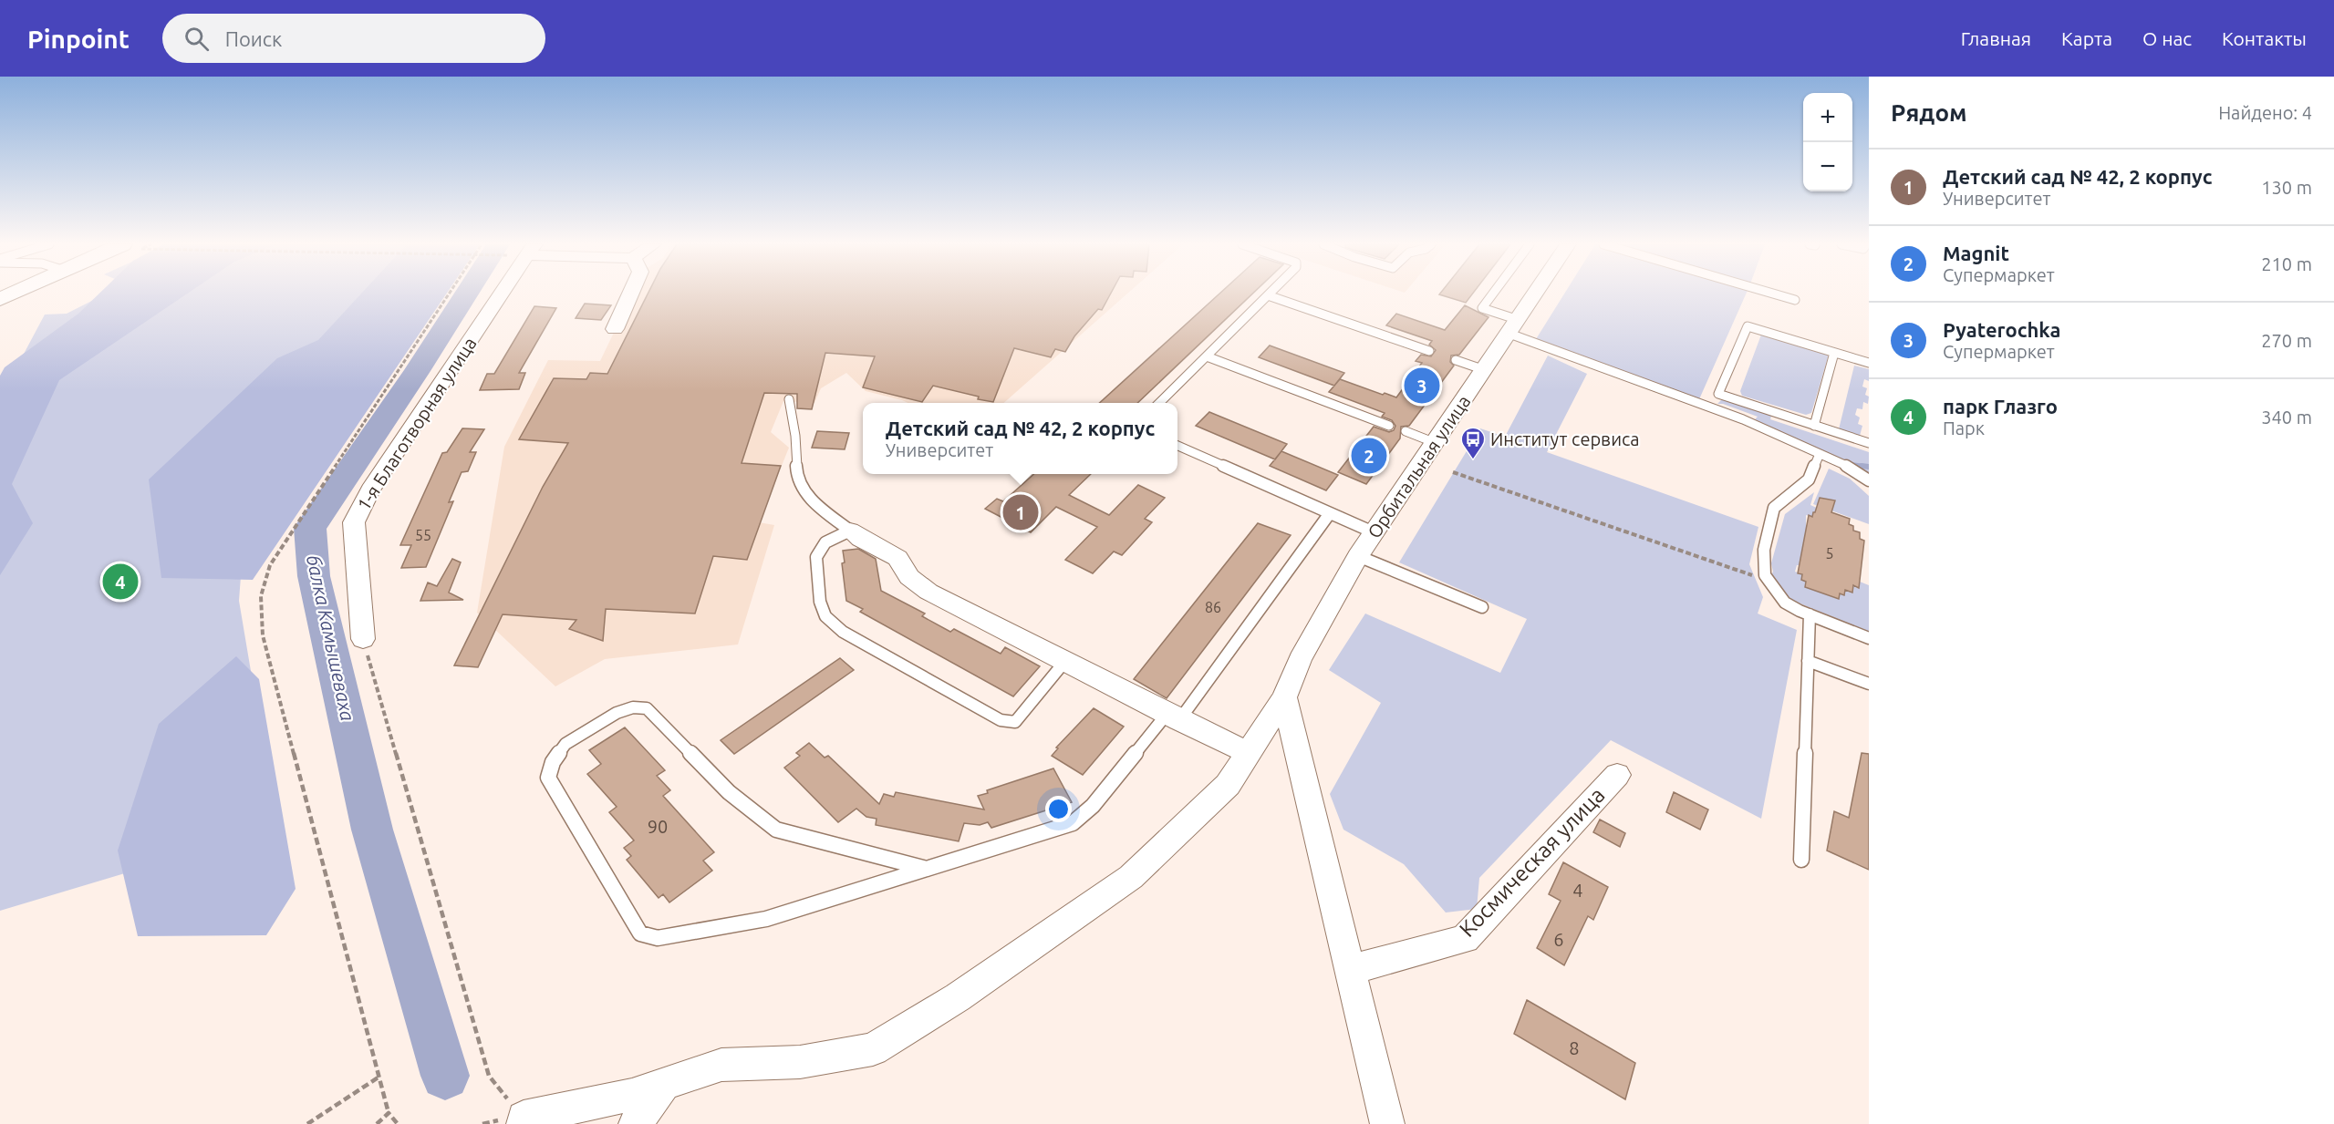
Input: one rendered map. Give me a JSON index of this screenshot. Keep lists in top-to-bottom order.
{
  "streets": {
    "street": ["1-я Благотворная улица", "Орбитальная улица", "Космическая улица"]
  },
  "water": ["балка Камышеваха"],
  "places": {
    "bus stop": ["Институт сервиса"]
  },
  "house_numbers": [
    "55",
    "5",
    "86",
    "90",
    "4",
    "6",
    "8"
  ],
  "page": {
    "header": "Pinpoint",
    "search": "Поиск",
    "nav": [
      "Главная",
      "Карта",
      "О нас",
      "Контакты"
    ],
    "heading": ["Рядом", "Найдено: 4"],
    "map_buttons": ["+", "−"],
    "list": [
      {
        "mark": "1",
        "name": "Детский сад № 42, 2 корпус",
        "note": "Университет",
        "value": "130 m"
      },
      {
        "mark": "2",
        "name": "Magnit",
        "note": "Супермаркет",
        "value": "210 m"
      },
      {
        "mark": "3",
        "name": "Pyaterochka",
        "note": "Супермаркет",
        "value": "270 m"
      },
      {
        "mark": "4",
        "name": "парк Глазго",
        "note": "Парк",
        "value": "340 m"
      }
    ],
    "pins": [
      "3",
      "2",
      "1",
      "4"
    ],
    "popup": ["Детский сад № 42, 2 корпус", "Университет"]
  }
}
